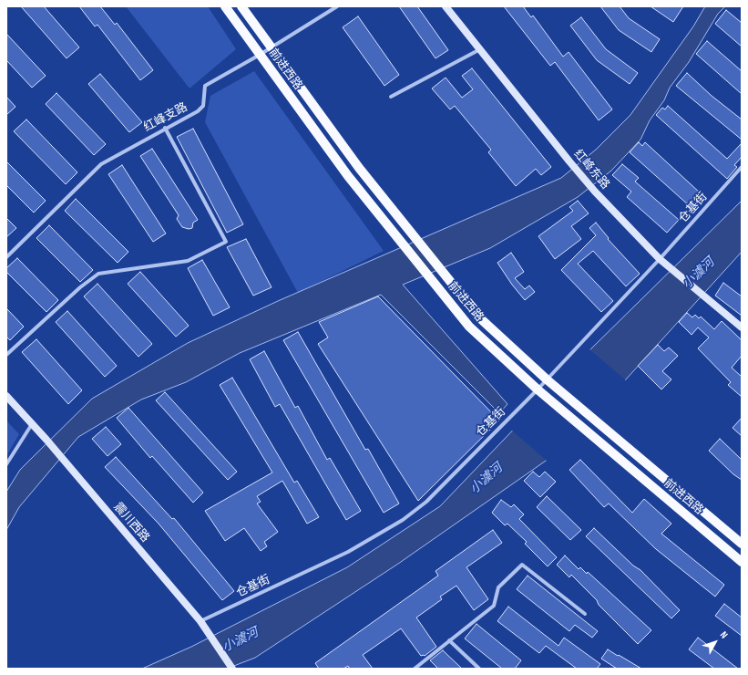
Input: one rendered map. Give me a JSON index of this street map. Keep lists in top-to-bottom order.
{
  "streets": {
    "main road": ["前进西路"],
    "street": [
      "红峰支路",
      "红峰东路",
      "仓基街",
      "震川西路"
    ]
  },
  "crossings": [
    ["前进西路", "红峰支路"],
    ["前进西路", "仓基街"],
    ["红峰东路", "仓基街"],
    ["仓基街", "震川西路"]
  ],
  "water": ["小澞河"],
  "north": "top right"
}
